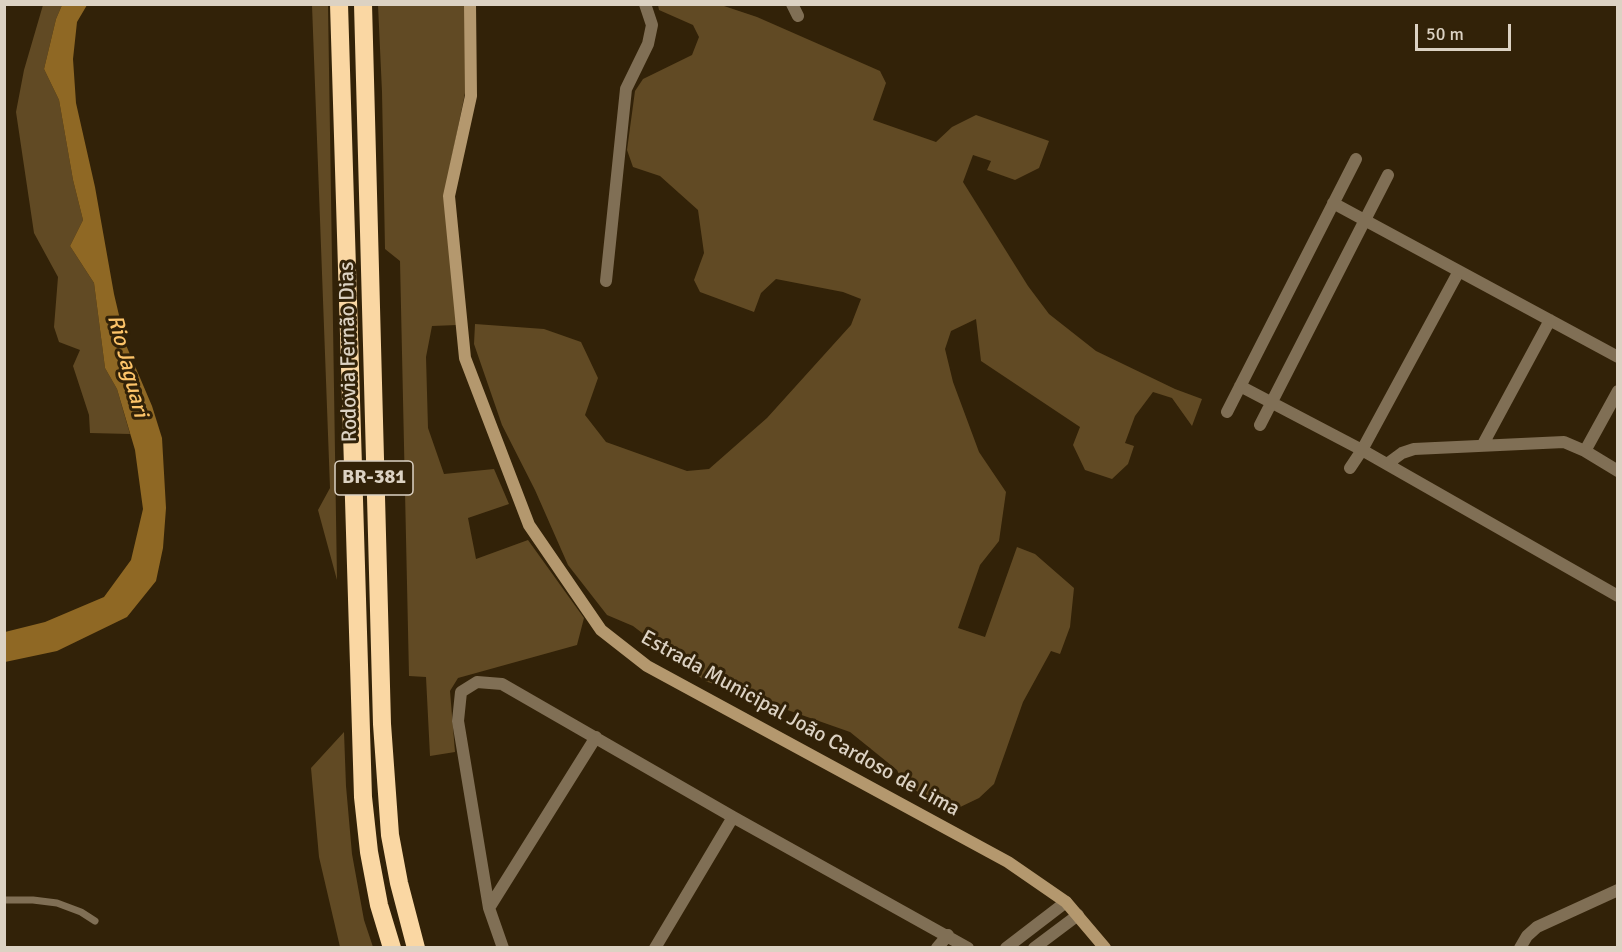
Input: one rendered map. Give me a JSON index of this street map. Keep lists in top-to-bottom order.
{
  "streets": {
    "highway": ["Rodovia Fernão Dias", "BR-381"],
    "street": ["Estrada Municipal João Cardoso de Lima"]
  },
  "water": ["Rio Jaguari"],
  "scale_bar": "50 m"
}
